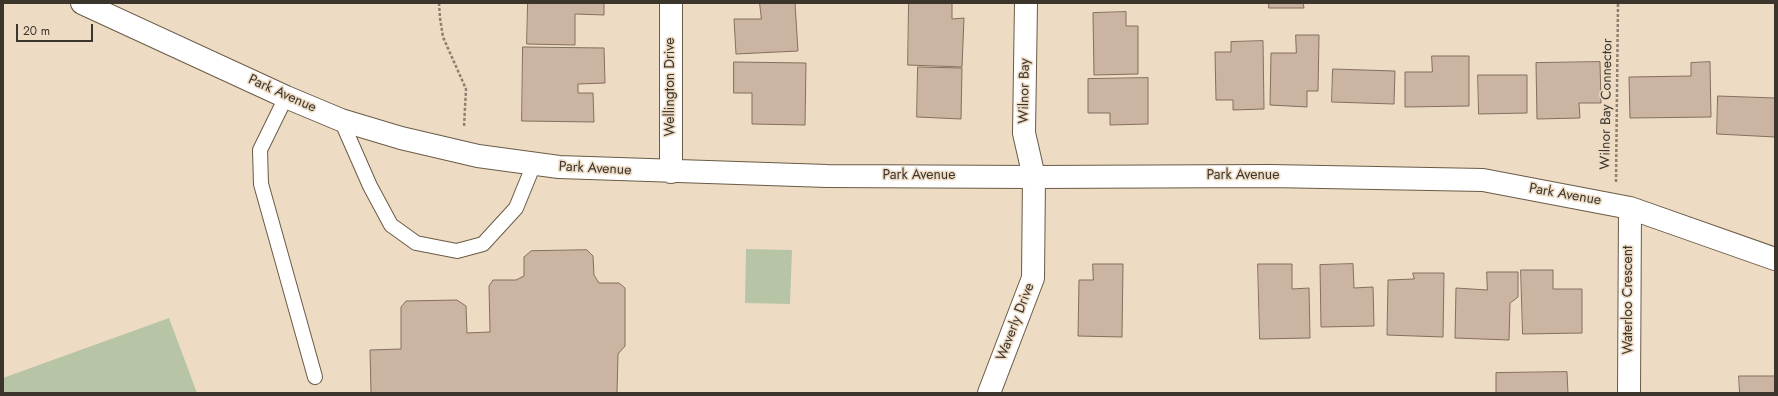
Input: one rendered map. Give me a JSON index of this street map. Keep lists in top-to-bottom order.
{
  "streets": {
    "street": [
      "Wellington Drive",
      "Wilnor Bay",
      "Park Avenue",
      "Waterloo Crescent",
      "Waverly Drive"
    ],
    "path": ["Wilnor Bay Connector"]
  },
  "crossings": [
    ["Wellington Drive", "Park Avenue"],
    ["Wilnor Bay", "Park Avenue"],
    ["Wilnor Bay", "Waverly Drive"],
    ["Park Avenue", "Wilnor Bay Connector"],
    ["Park Avenue", "Waterloo Crescent"],
    ["Park Avenue", "Waverly Drive"],
    ["Wilnor Bay Connector", "Waterloo Crescent"]
  ],
  "scale_bar": "20 m"
}
